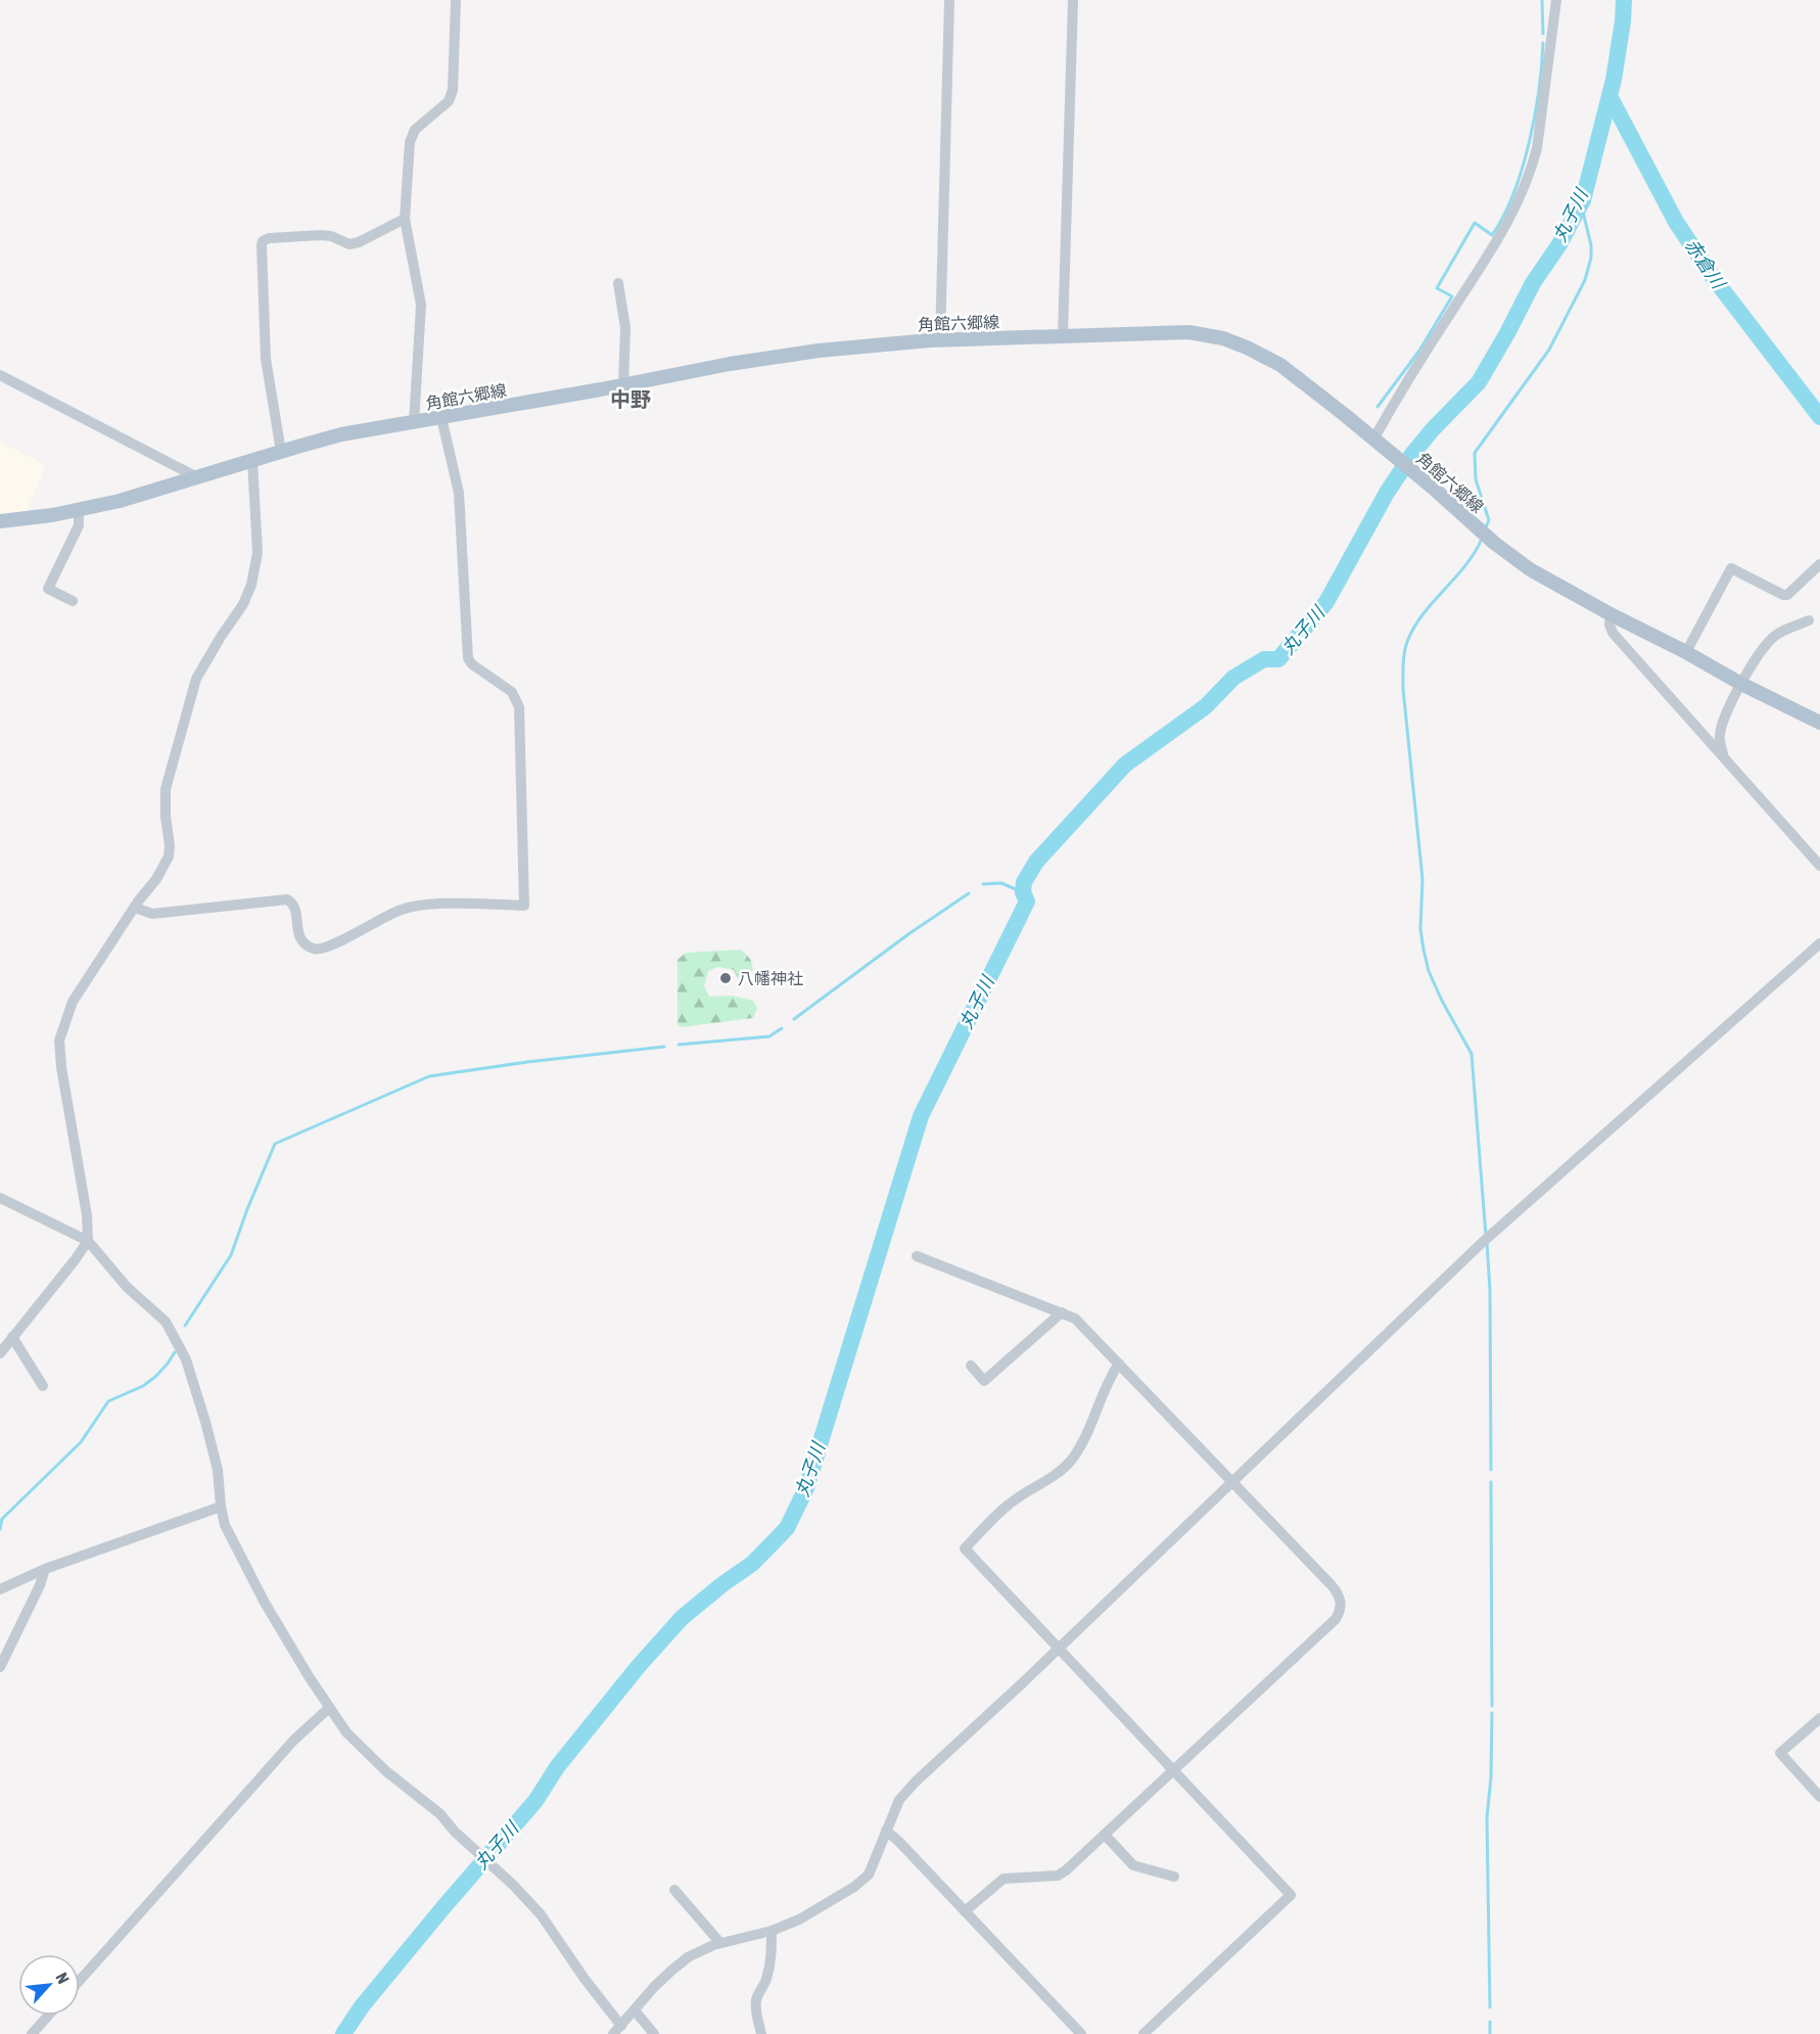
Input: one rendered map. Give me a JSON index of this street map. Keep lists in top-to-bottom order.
{
  "streets": {
    "main road": ["角館六郷線"]
  },
  "districts": ["中野"],
  "water": ["丸子川", "赤倉川"],
  "places": ["八幡神社"],
  "north": "top right"
}
